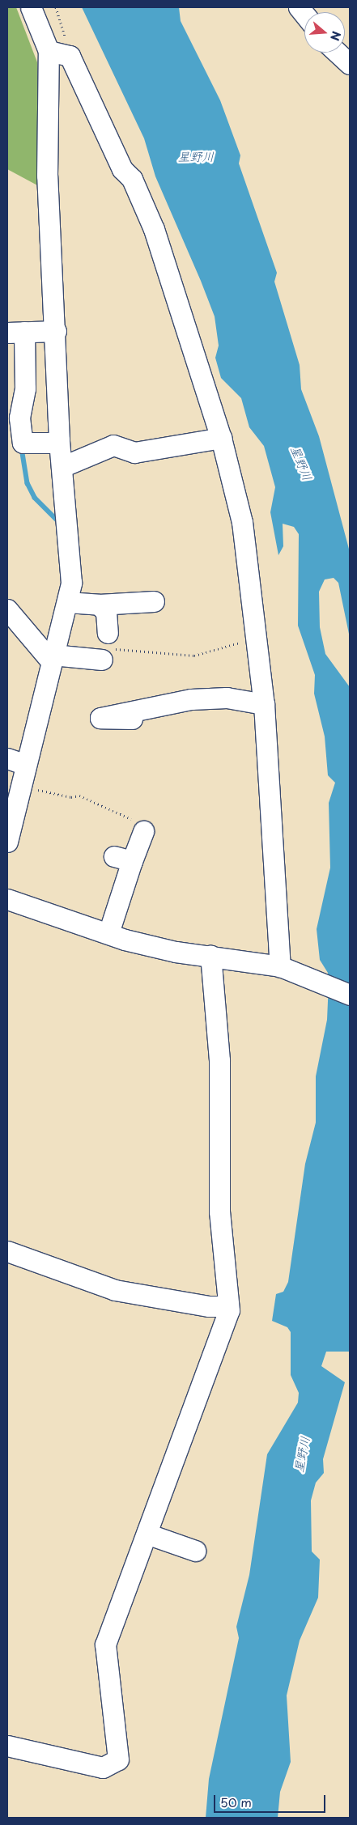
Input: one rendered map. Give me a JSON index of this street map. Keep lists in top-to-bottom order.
{
  "water": ["星野川"],
  "scale_bar": "50 m",
  "north": "right"
}
